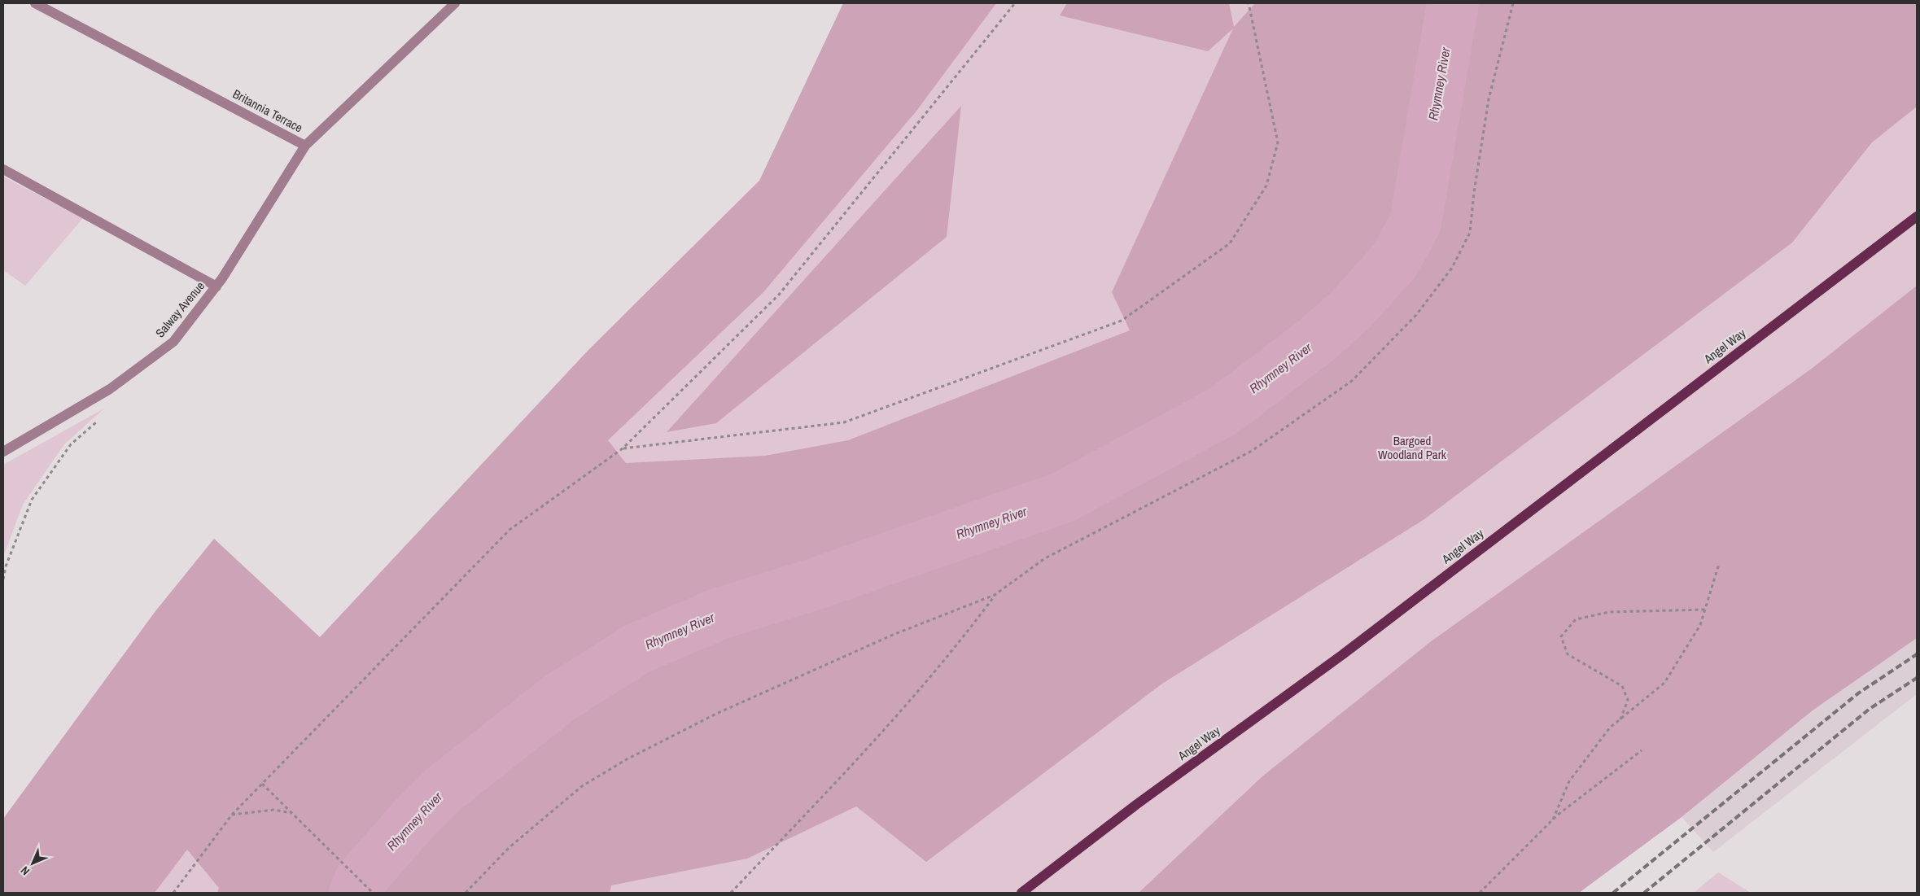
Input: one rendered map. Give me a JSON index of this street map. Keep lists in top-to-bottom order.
{
  "streets": {
    "main road": ["Angel Way"],
    "street": ["Britannia Terrace", "Salway Avenue"]
  },
  "crossings": [
    ["Britannia Terrace", "Salway Avenue"]
  ],
  "water": ["Rhymney River"],
  "parks": ["Bargoed Woodland Park"],
  "north": "bottom left"
}
